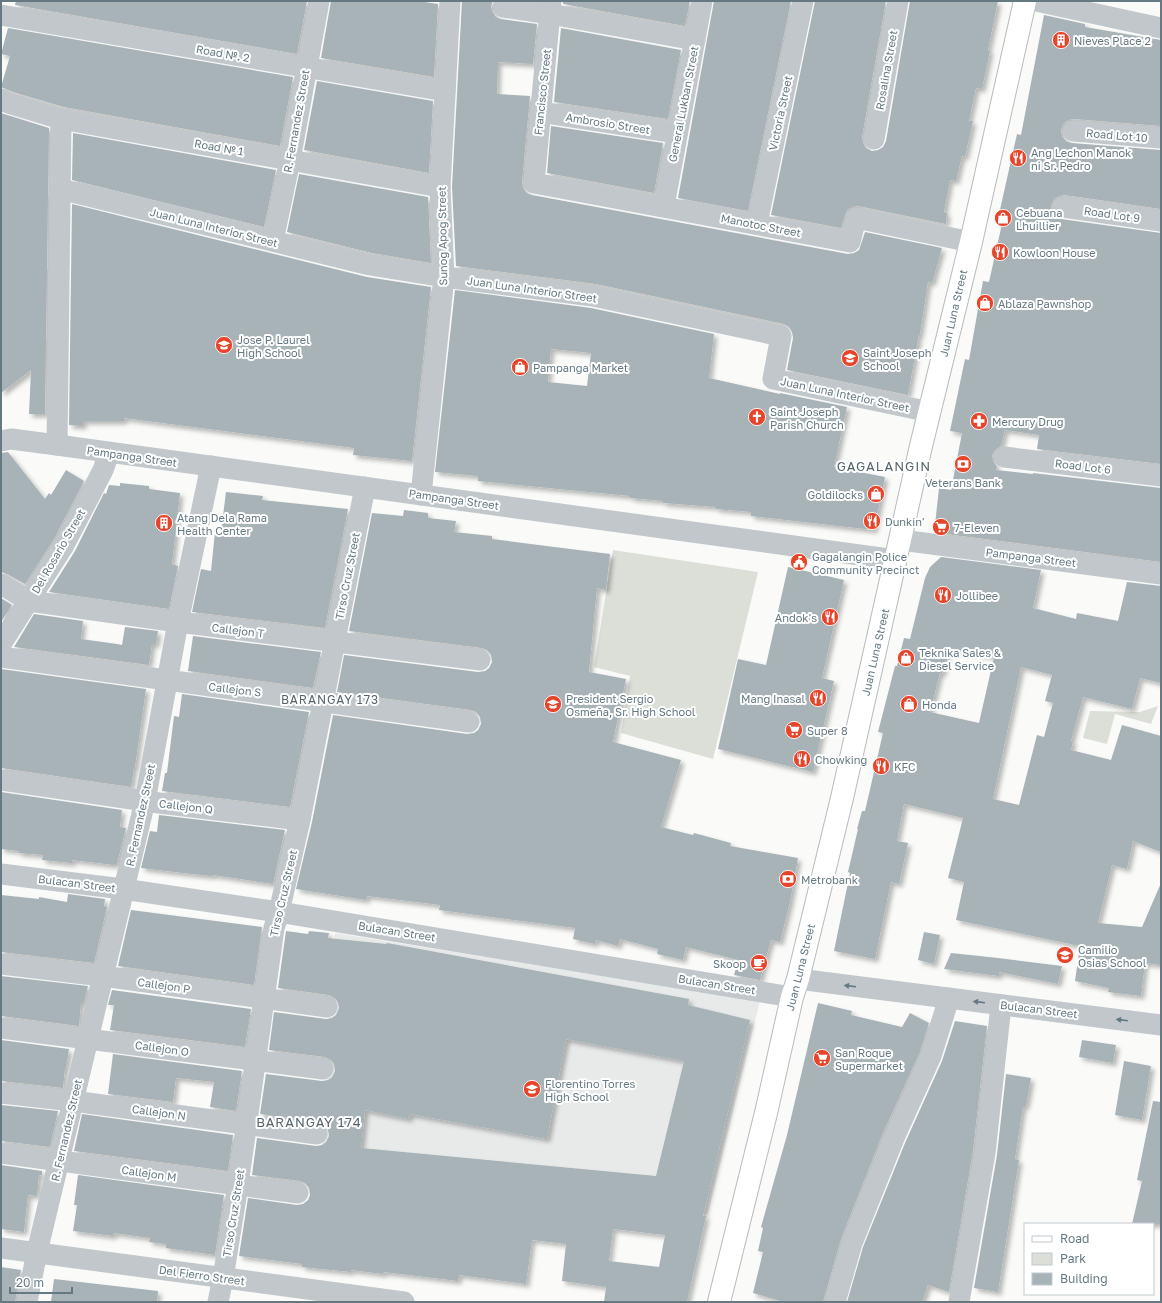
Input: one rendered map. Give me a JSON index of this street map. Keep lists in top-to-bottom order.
{
  "streets": {
    "main road": ["Juan Luna Street"],
    "street": [
      "Road №. 2",
      "Rosalina Street",
      "Francisco Street",
      "General Lukban Street",
      "Victoria Street",
      "R. Fernandez Street",
      "Ambrosio Street",
      "Road Lot 10",
      "Road № 1",
      "Road Lot 9",
      "Manotoc Street",
      "Juan Luna Interior Street",
      "Sunog Apog Street",
      "Pampanga Street",
      "Road Lot 6",
      "Del Rosario Street",
      "Tirso Cruz Street",
      "Callejon T",
      "Callejon S",
      "Callejon Q",
      "Bulacan Street",
      "Callejon P",
      "Callejon O",
      "Callejon N",
      "Callejon M",
      "Del Fierro Street"
    ]
  },
  "crossings": [
    ["Road №. 2", "R. Fernandez Street"],
    ["Road №. 2", "Sunog Apog Street"],
    ["Francisco Street", "Ambrosio Street"],
    ["Francisco Street", "Manotoc Street"],
    ["General Lukban Street", "Ambrosio Street"],
    ["General Lukban Street", "Manotoc Street"],
    ["Victoria Street", "Manotoc Street"],
    ["R. Fernandez Street", "Road № 1"],
    ["R. Fernandez Street", "Juan Luna Interior Street"],
    ["R. Fernandez Street", "Pampanga Street"],
    ["R. Fernandez Street", "Callejon T"],
    ["R. Fernandez Street", "Callejon S"],
    ["R. Fernandez Street", "Callejon Q"],
    ["R. Fernandez Street", "Bulacan Street"],
    ["R. Fernandez Street", "Callejon P"],
    ["R. Fernandez Street", "Callejon O"],
    ["R. Fernandez Street", "Callejon N"],
    ["R. Fernandez Street", "Callejon M"],
    ["R. Fernandez Street", "Del Fierro Street"],
    ["Road № 1", "Sunog Apog Street"],
    ["Manotoc Street", "Juan Luna Street"],
    ["Juan Luna Interior Street", "Sunog Apog Street"],
    ["Juan Luna Interior Street", "Juan Luna Street"],
    ["Sunog Apog Street", "Pampanga Street"],
    ["Juan Luna Street", "Pampanga Street"],
    ["Juan Luna Street", "Bulacan Street"],
    ["Pampanga Street", "Del Rosario Street"],
    ["Pampanga Street", "Tirso Cruz Street"],
    ["Del Rosario Street", "Callejon T"],
    ["Tirso Cruz Street", "Callejon T"],
    ["Tirso Cruz Street", "Callejon S"],
    ["Tirso Cruz Street", "Callejon Q"],
    ["Tirso Cruz Street", "Bulacan Street"],
    ["Tirso Cruz Street", "Callejon P"],
    ["Tirso Cruz Street", "Callejon O"],
    ["Tirso Cruz Street", "Callejon N"],
    ["Tirso Cruz Street", "Callejon M"],
    ["Tirso Cruz Street", "Del Fierro Street"]
  ],
  "districts": ["GAGALANGIN", "BARANGAY 173", "BARANGAY 174"],
  "places": {
    "building": ["Nieves Place 2", "Atang Dela Rama Health Center"],
    "restaurant": [
      "Ang Lechon Manok ni Sr. Pedro",
      "Kowloon House",
      "Dunkin'",
      "Jollibee",
      "Andok's",
      "Mang Inasal",
      "Chowking",
      "KFC"
    ],
    "shop": [
      "Cebuana Lhuillier",
      "Ablaza Pawnshop",
      "Pampanga Market",
      "Goldilocks",
      "Teknika Sales & Diesel Service",
      "Honda"
    ],
    "school or university": [
      "Jose P. Laurel High School",
      "Saint Joseph School",
      "President Sergio Osmeña, Sr. High School",
      "Camilio Osias School",
      "Florentino Torres High School"
    ],
    "church": ["Saint Joseph Parish Church"],
    "pharmacy": ["Mercury Drug"],
    "bank": ["Veterans Bank", "Metrobank"],
    "supermarket": ["7-Eleven", "Super 8", "San Roque Supermarket"],
    "public building": ["Gagalangin Police Community Precinct"],
    "cafe": ["Skoop"]
  },
  "legend": ["Road", "Park", "Building"],
  "scale_bar": "20 m"
}
